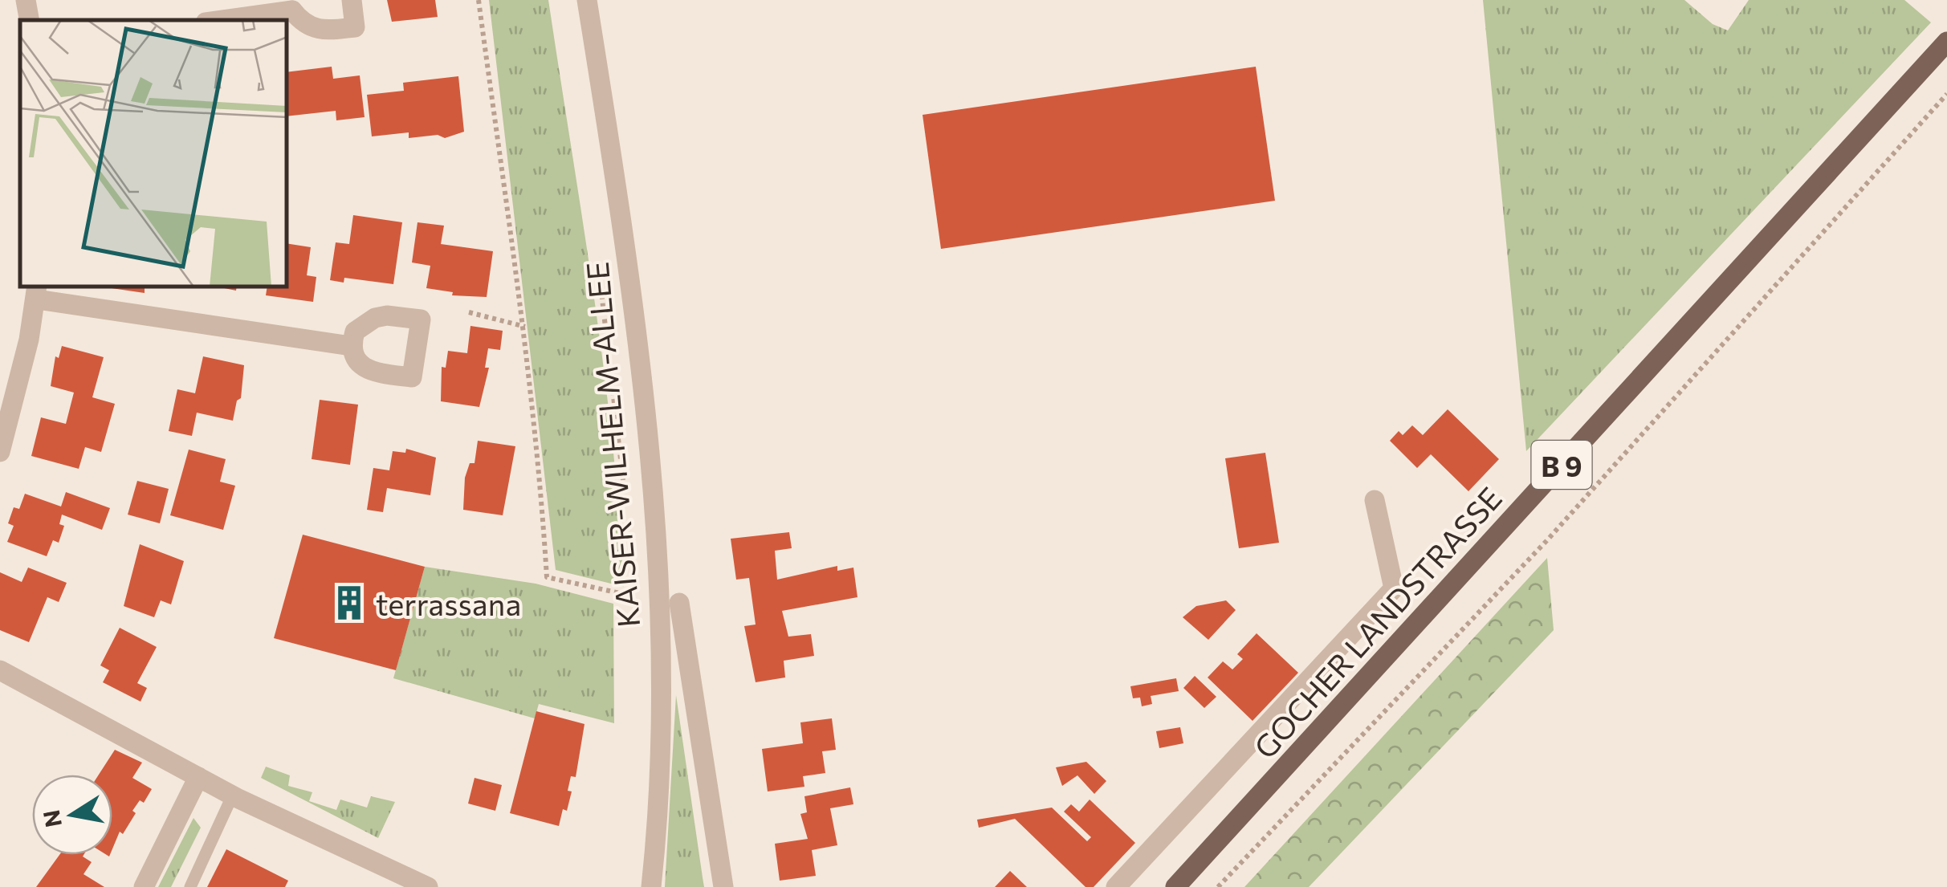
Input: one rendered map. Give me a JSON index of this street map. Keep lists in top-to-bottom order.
{
  "streets": {
    "main road": ["B 9", "GOCHER LANDSTRASSE"],
    "street": ["KAISER-WILHELM-ALLEE"]
  },
  "places": {
    "building": ["terrassana"]
  },
  "north": "left"
}
